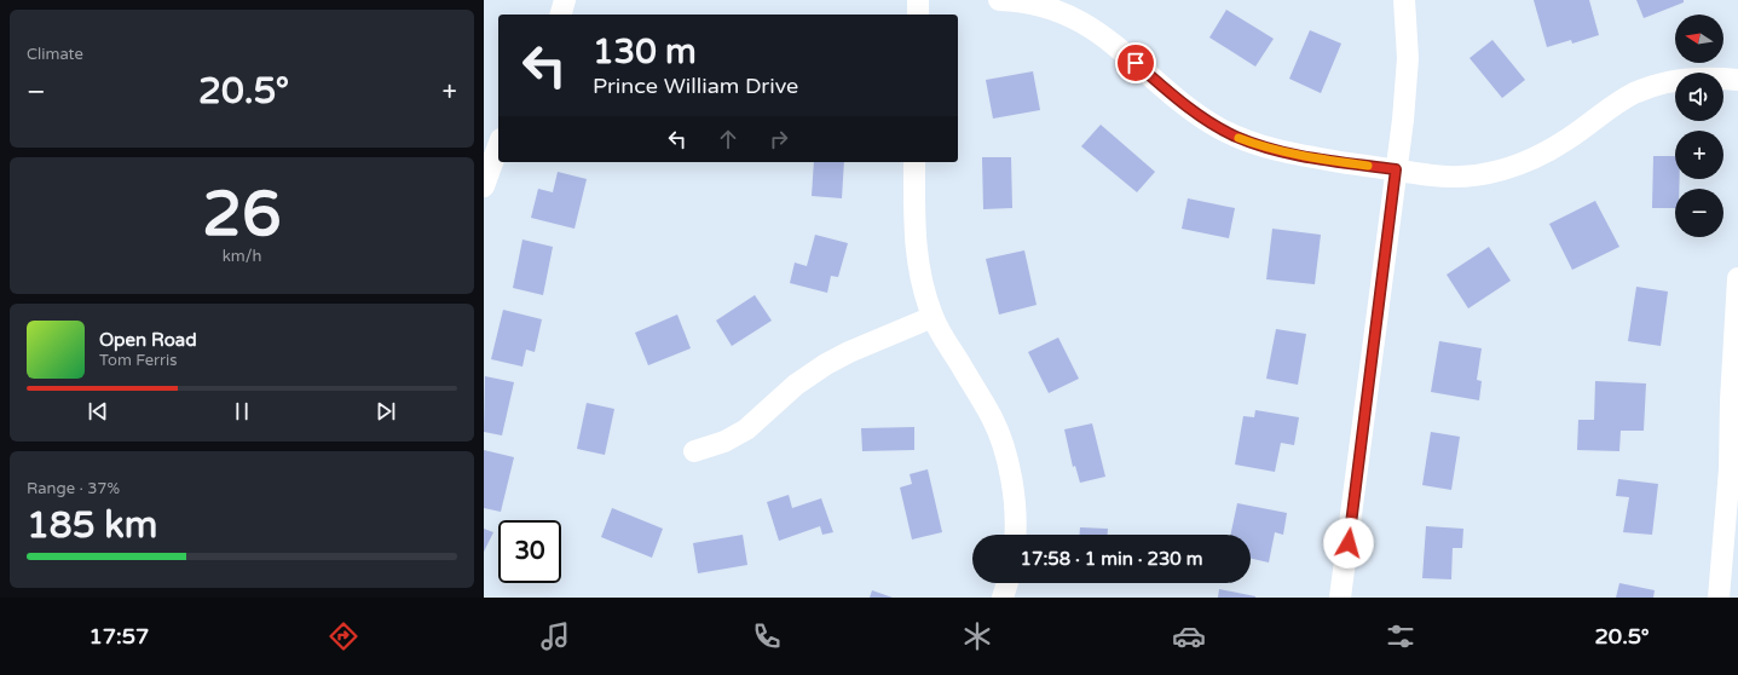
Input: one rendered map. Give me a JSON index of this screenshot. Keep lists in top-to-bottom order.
{
  "north": "left",
  "page": {
    "tile": [
      "Climate",
      ["26", "km/h"],
      ["Range · 37%", "185 km"]
    ],
    "map_buttons": ["+", "−"],
    "turn": ["130 m", "Prince William Drive"],
    "heat": ["−", "20.5°", "+"],
    "song": ["Open Road", "Tom Ferris"],
    "limit": "30",
    "trip": "17:58 · 1 min · 230 m",
    "tabs": ["17:57", "20.5°"]
  }
}
